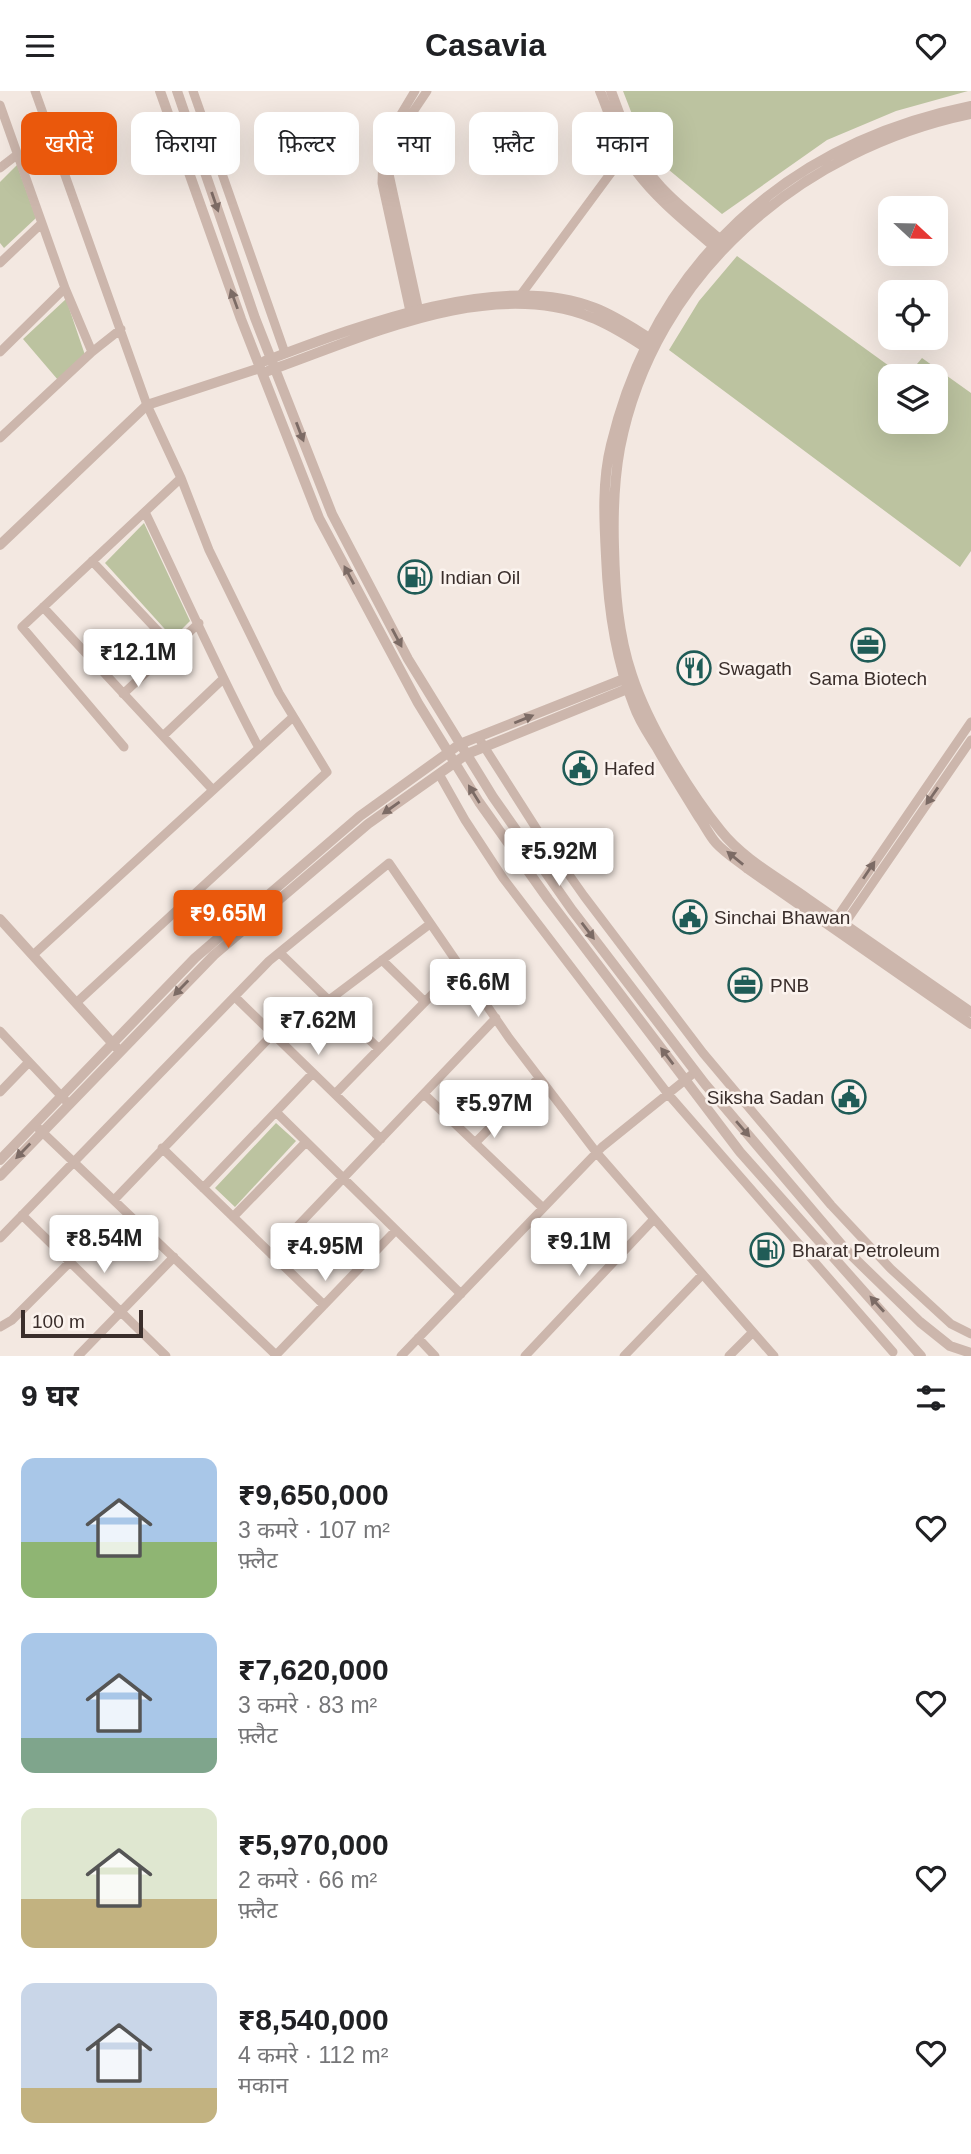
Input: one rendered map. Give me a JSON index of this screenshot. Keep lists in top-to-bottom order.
{
  "places": {
    "fuel station": ["Indian Oil", "Bharat Petroleum"],
    "office": ["Sama Biotech", "PNB"],
    "restaurant": ["Swagath"],
    "public building": ["Hafed", "Sinchai Bhawan", "Siksha Sadan"]
  },
  "scale_bar": "100 m",
  "north": "right",
  "page": {
    "header": "Casavia",
    "chip": [
      "खरीदें",
      "किराया",
      "फ़िल्टर",
      "नया",
      "फ़्लैट",
      "मकान"
    ],
    "price": [
      "₹12.1M",
      "₹5.92M",
      "₹9.65M",
      "₹6.6M",
      "₹7.62M",
      "₹5.97M",
      "₹8.54M",
      "₹9.1M",
      "₹4.95M"
    ],
    "scale": "100 m",
    "heading": "9 घर",
    "list": [
      {
        "name": "₹9,650,000",
        "note": "3 कमरे · 107 m² · फ़्लैट"
      },
      {
        "name": "₹7,620,000",
        "note": "3 कमरे · 83 m² · फ़्लैट"
      },
      {
        "name": "₹5,970,000",
        "note": "2 कमरे · 66 m² · फ़्लैट"
      },
      {
        "name": "₹8,540,000",
        "note": "4 कमरे · 112 m² · मकान"
      }
    ]
  }
}
